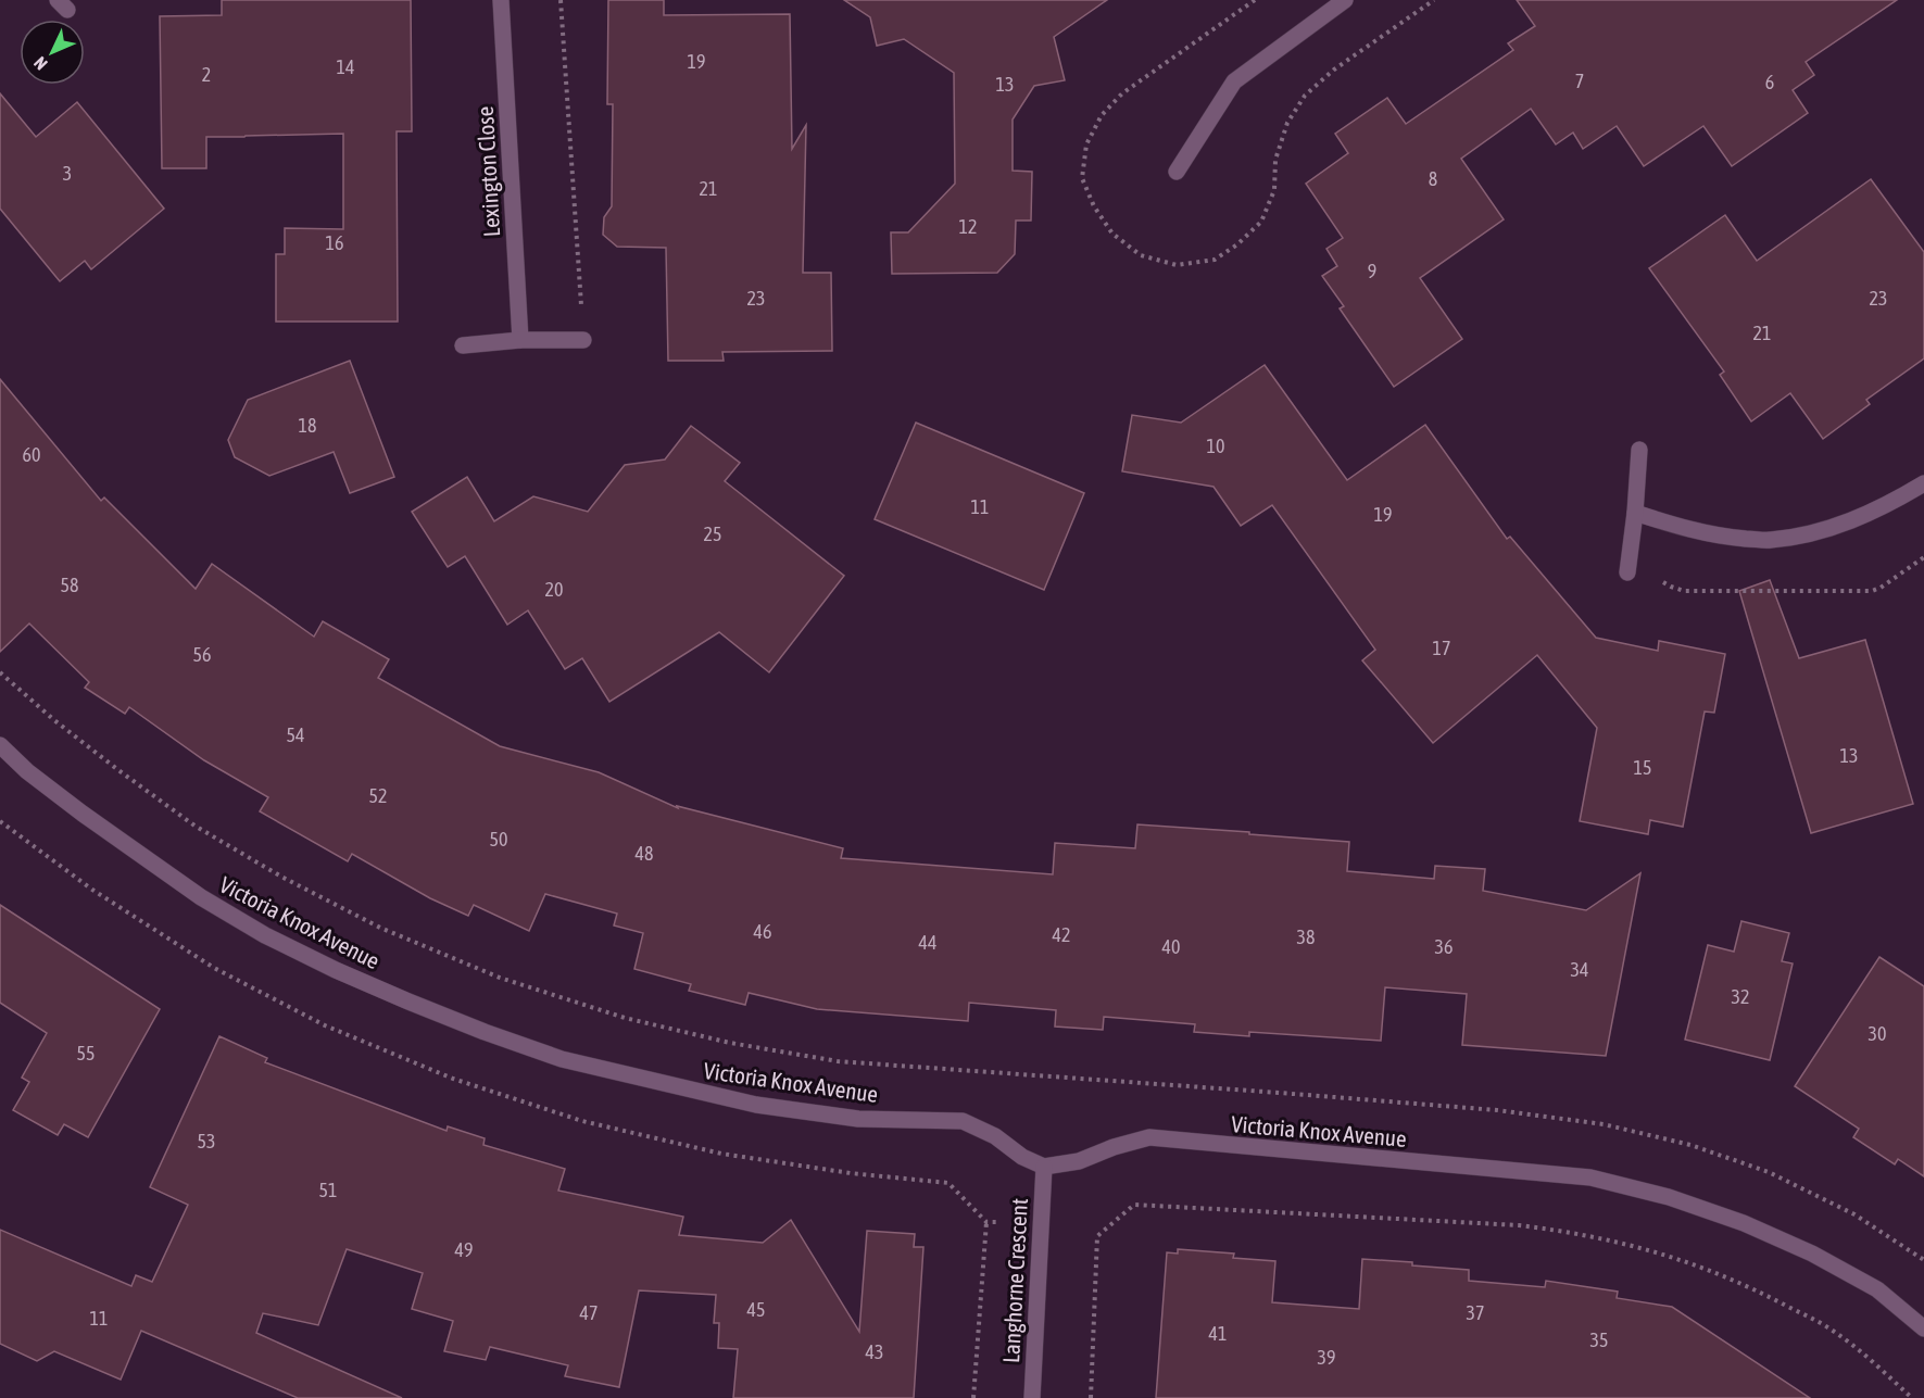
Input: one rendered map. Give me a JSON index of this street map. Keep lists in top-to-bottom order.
{
  "streets": {
    "street": ["Lexington Close", "Victoria Knox Avenue", "Langhorne Crescent"]
  },
  "crossings": [
    ["Victoria Knox Avenue", "Langhorne Crescent"]
  ],
  "house_numbers": [
    "19",
    "14",
    "2",
    "7",
    "6",
    "13",
    "3",
    "8",
    "21",
    "12",
    "16",
    "9",
    "23",
    "23",
    "21",
    "18",
    "10",
    "60",
    "11",
    "19",
    "25",
    "58",
    "20",
    "17",
    "56",
    "54",
    "13",
    "15",
    "52",
    "50",
    "48",
    "46",
    "42",
    "38",
    "44",
    "40",
    "36",
    "34",
    "32",
    "30",
    "55",
    "53",
    "51",
    "49",
    "45",
    "47",
    "37",
    "11",
    "41",
    "35",
    "43",
    "39"
  ],
  "north": "bottom left"
}
